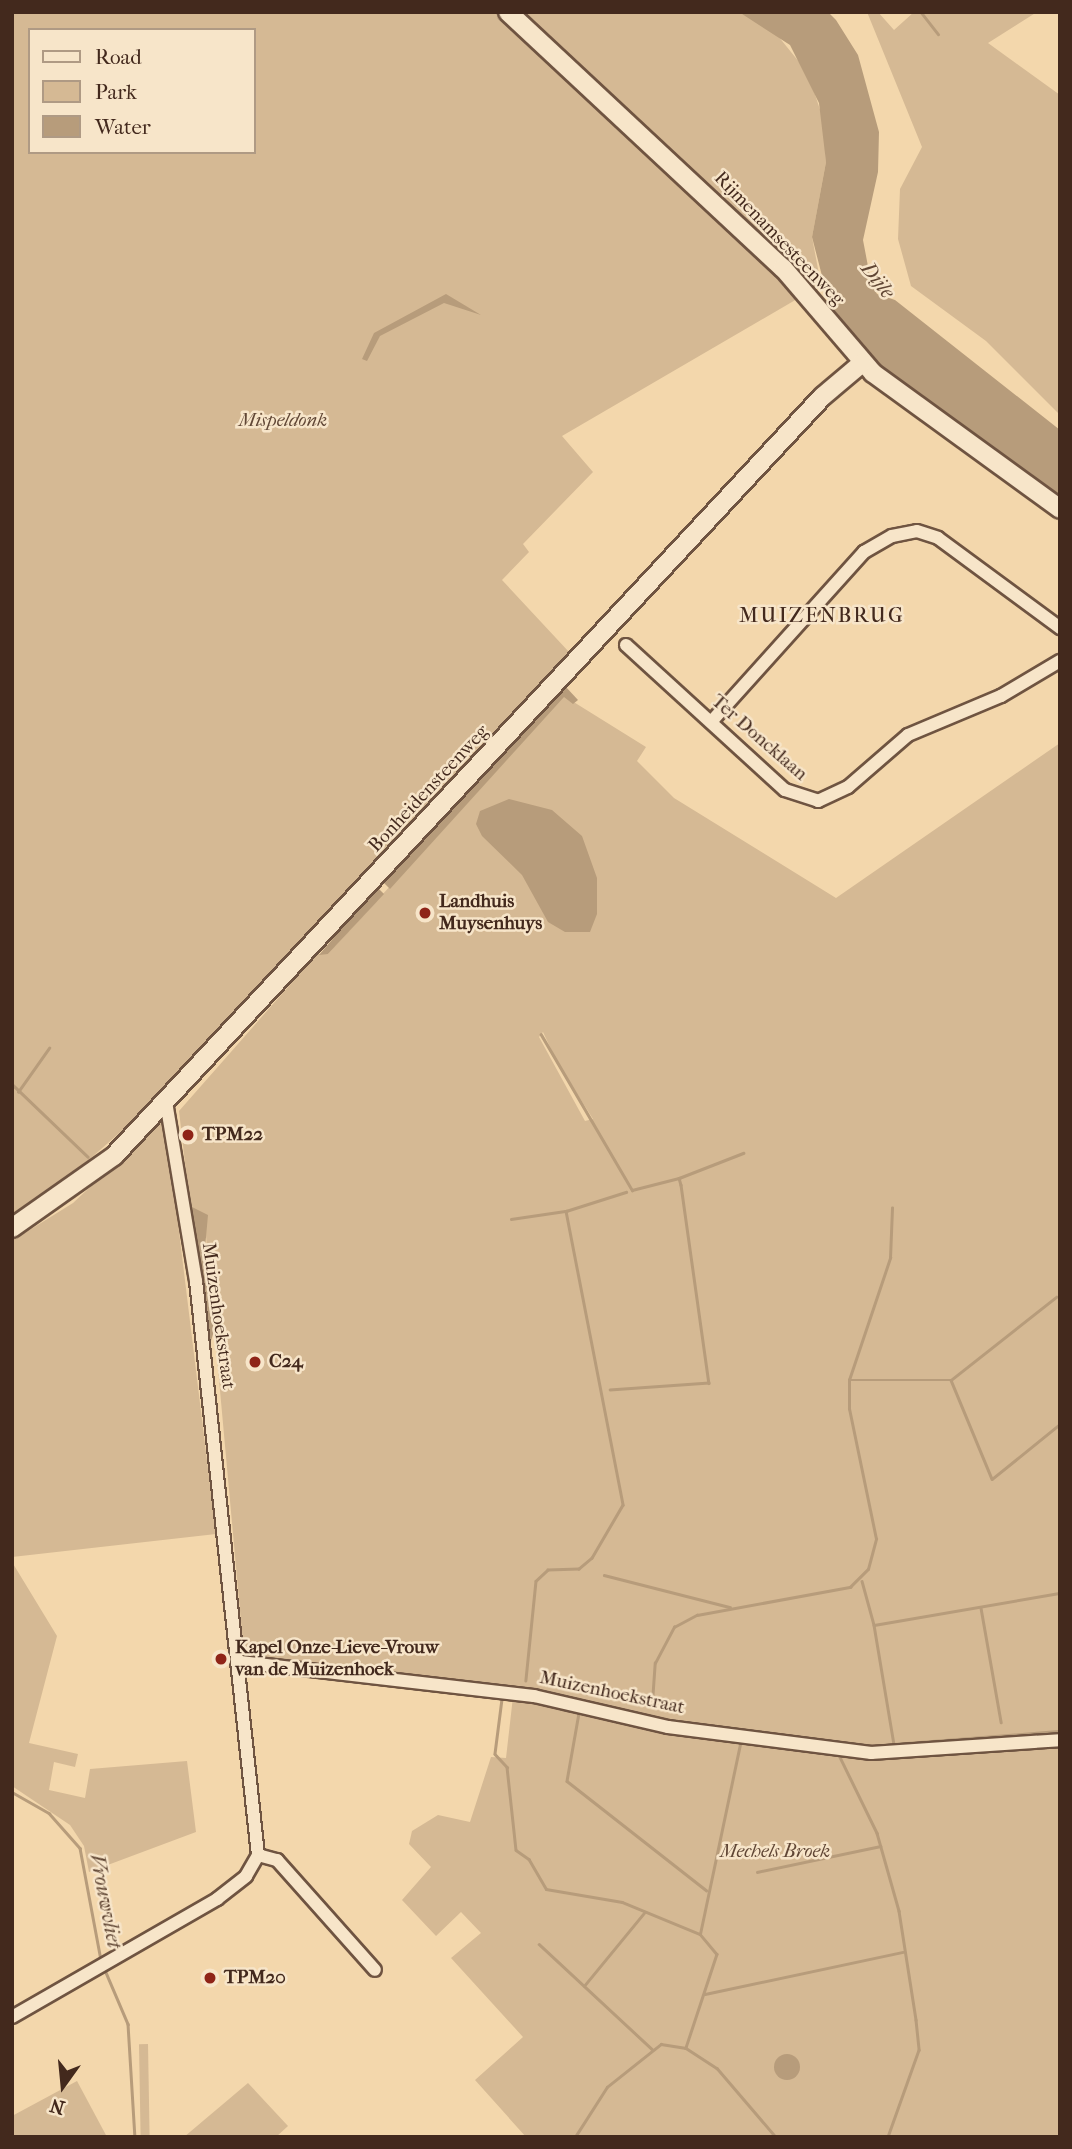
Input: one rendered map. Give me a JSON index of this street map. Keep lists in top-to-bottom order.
{
  "streets": {
    "street": [
      "Rijmenamsesteenweg",
      "Ter Doncklaan",
      "Bonheidensteenweg",
      "Muizenhoekstraat"
    ]
  },
  "crossings": [
    ["Rijmenamsesteenweg", "Bonheidensteenweg"],
    ["Bonheidensteenweg", "Muizenhoekstraat"]
  ],
  "districts": ["MUIZENBRUG"],
  "water": ["Dijle", "Vrouwvliet"],
  "parks": ["Mispeldonk", "Mechels Broek"],
  "places": [
    "Landhuis Muysenhuys",
    "TPM22",
    "C24",
    "Kapel Onze-Lieve-Vrouw van de Muizenhoek",
    "TPM20"
  ],
  "legend": ["Road", "Park", "Water"],
  "north": "bottom"
}
